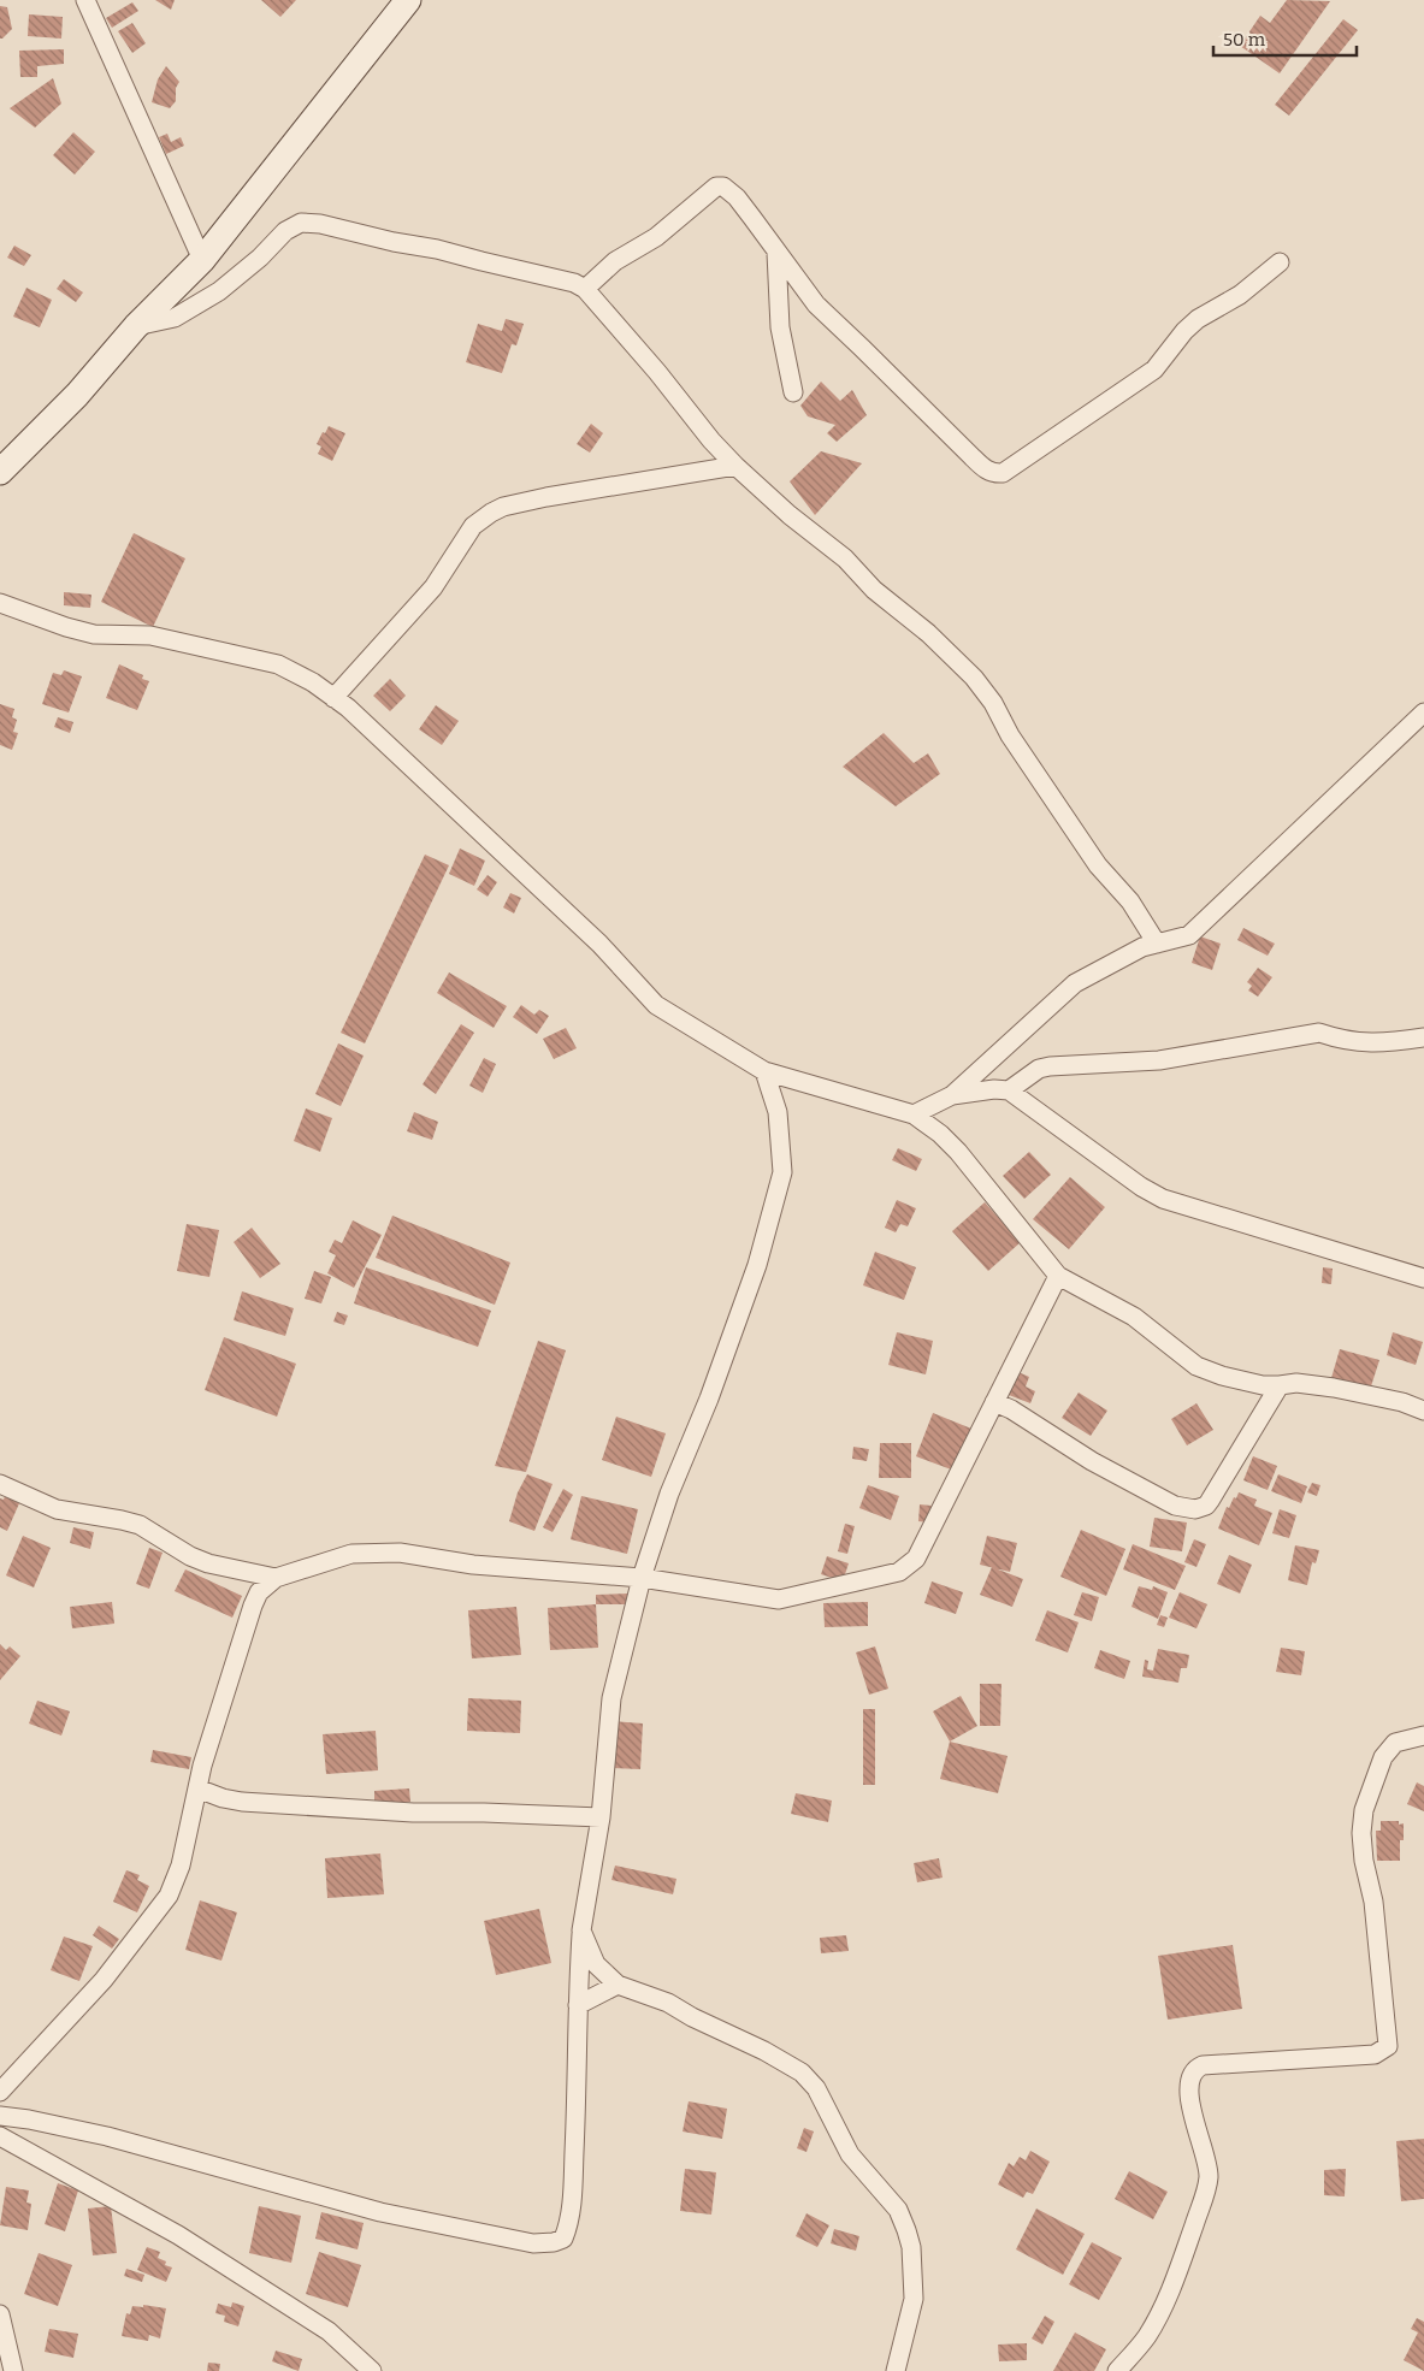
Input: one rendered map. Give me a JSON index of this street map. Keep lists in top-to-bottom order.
{
  "scale_bar": "50 m"
}
